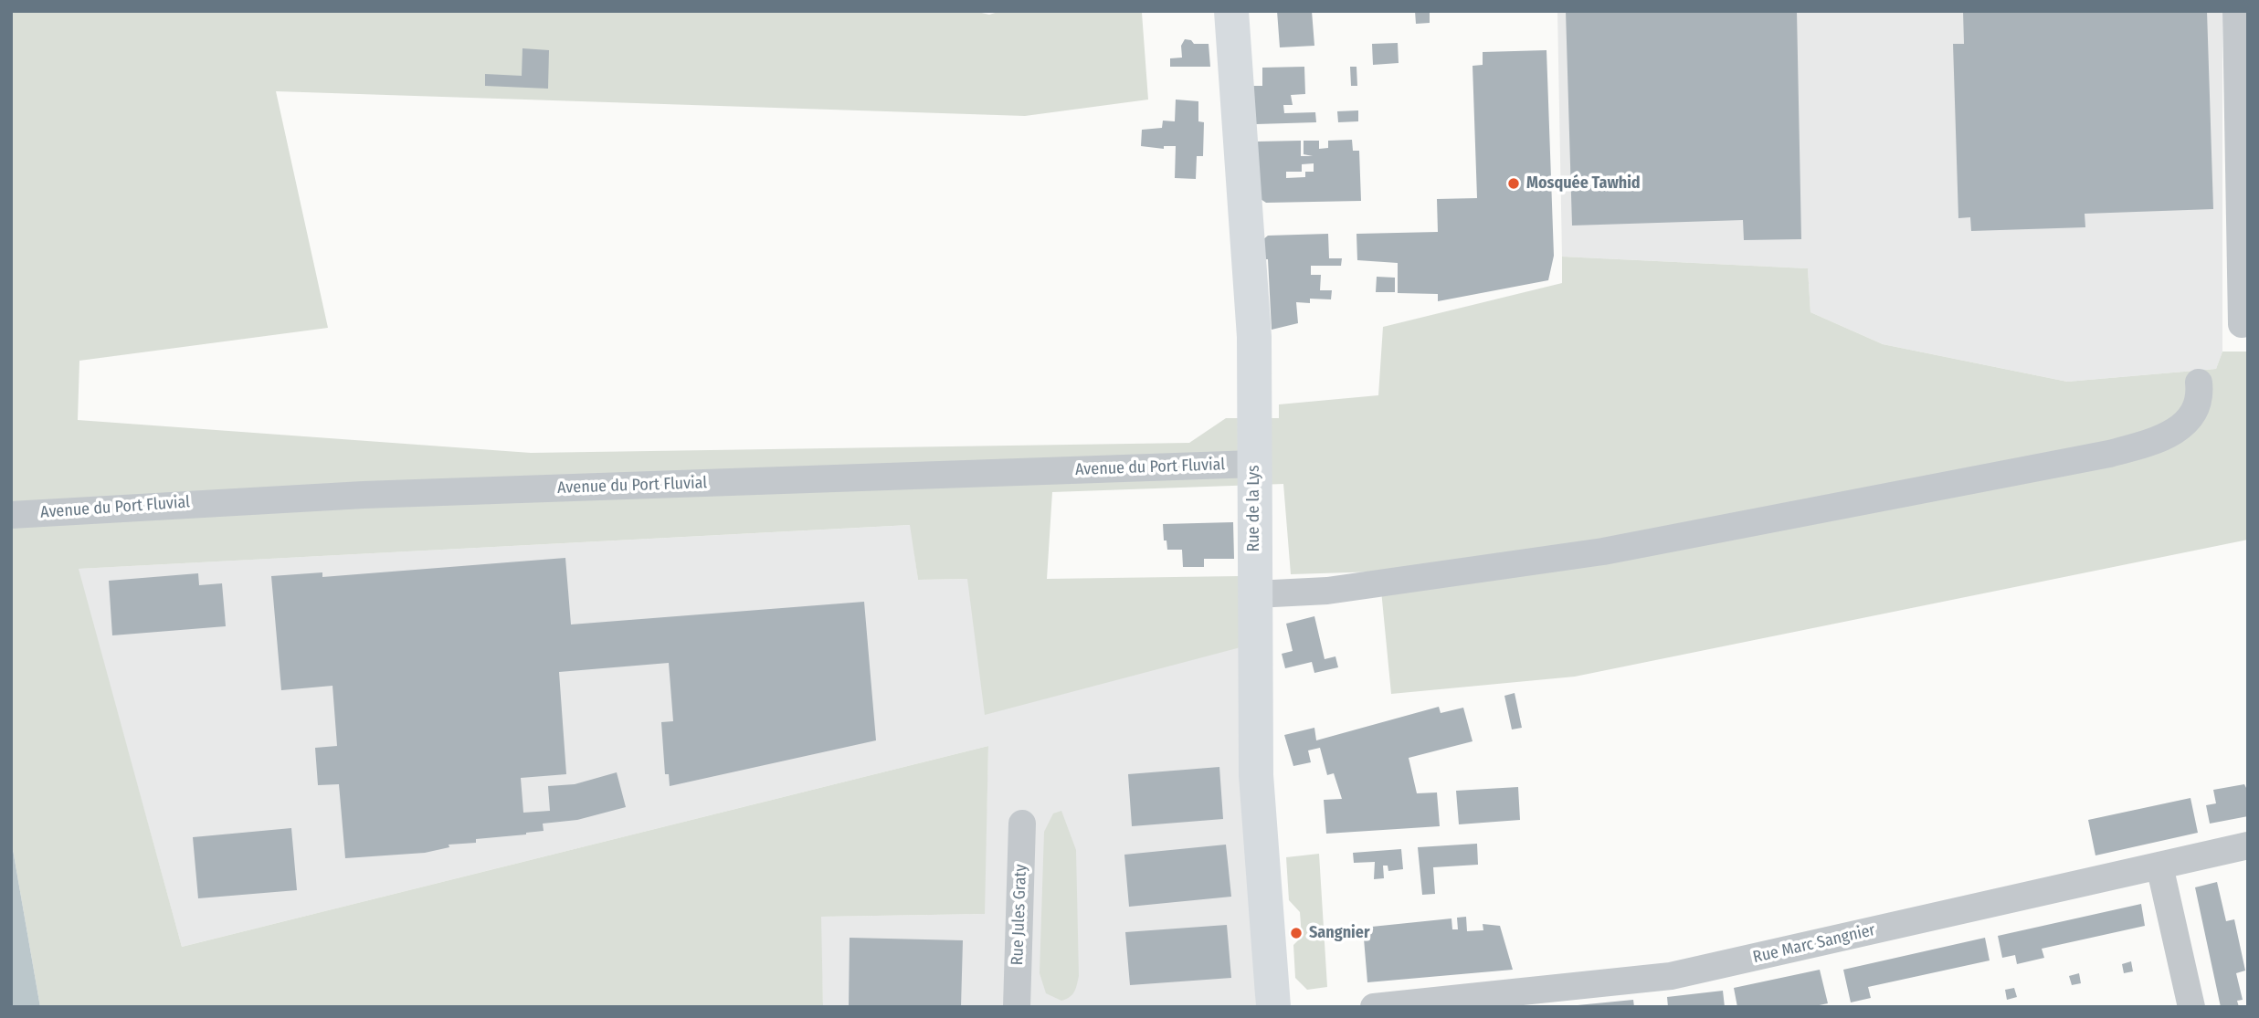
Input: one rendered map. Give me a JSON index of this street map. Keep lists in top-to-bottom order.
{
  "streets": {
    "main road": ["Rue de la Lys"],
    "street": ["Avenue du Port Fluvial", "Rue Jules Graty", "Rue Marc Sangnier"]
  },
  "crossings": [
    ["Avenue du Port Fluvial", "Rue de la Lys"]
  ],
  "places": ["Mosquée Tawhid", "Sangnier"]
}
